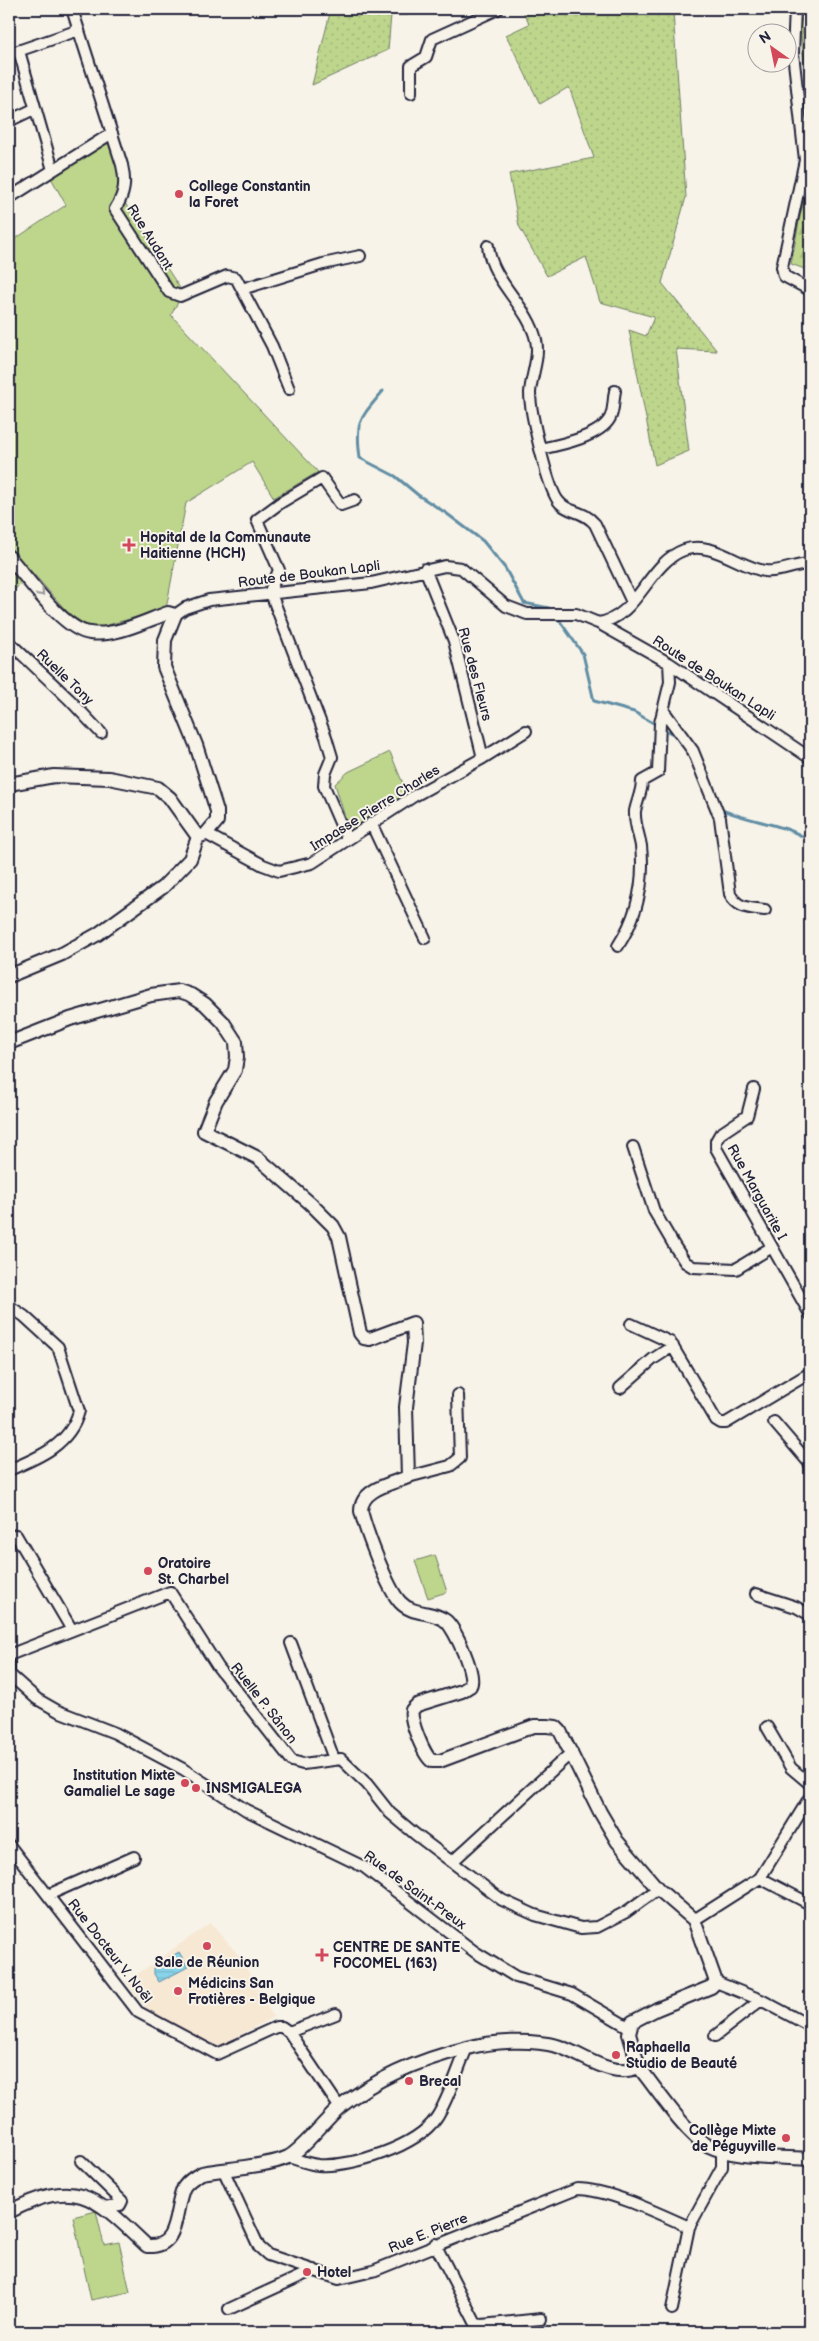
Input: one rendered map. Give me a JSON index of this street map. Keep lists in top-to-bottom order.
{
  "streets": {
    "street": [
      "Rue Audant",
      "Route de Boukan Lapli",
      "Rue des Fleurs",
      "Ruelle Tony",
      "Impasse Pierre Charles",
      "Rue Marguarite I",
      "Ruelle P. Sânon",
      "Rue de Saint-Preux",
      "Rue Docteur V. Noël",
      "Rue E. Pierre"
    ]
  },
  "crossings": [
    ["Route de Boukan Lapli", "Rue des Fleurs"],
    ["Rue des Fleurs", "Impasse Pierre Charles"]
  ],
  "places": {
    "other": [
      "College Constantin la Foret",
      "Oratoire St. Charbel",
      "Institution Mixte Gamaliel Le sage",
      "INSMIGALEGA",
      "Sale de Réunion",
      "Médicins San Frotières - Belgique",
      "Raphaella Studio de Beauté",
      "Brecal",
      "Collège Mixte de Péguyville",
      "Hotel"
    ],
    "health": ["Hopital de la Communaute Haitienne (HCH)", "CENTRE DE SANTE FOCOMEL (163)"]
  },
  "north": "top left"
}
